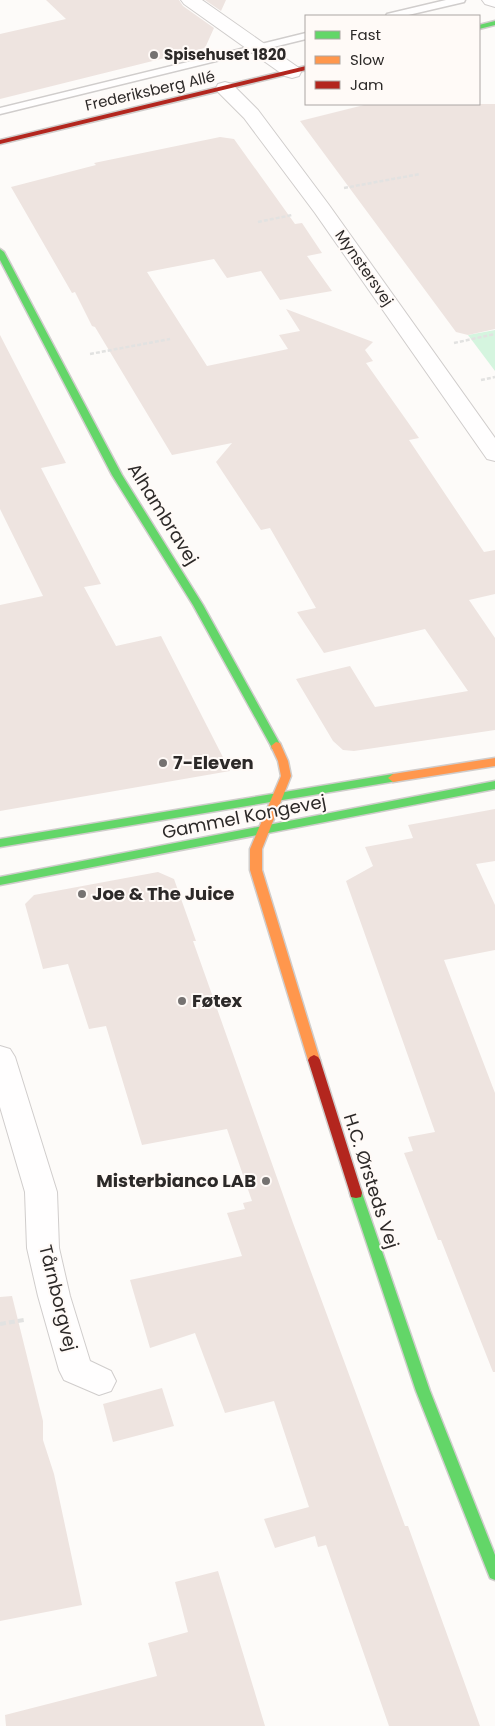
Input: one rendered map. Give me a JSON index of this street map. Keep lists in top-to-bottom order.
{
  "streets": {
    "street": [
      "Frederiksberg Allé",
      "Mynstersvej",
      "Alhambravej",
      "Gammel Kongevej",
      "H.C. Ørsteds Vej",
      "Tårnborgvej"
    ]
  },
  "crossings": [
    ["Frederiksberg Allé", "Mynstersvej"],
    ["Alhambravej", "Gammel Kongevej"],
    ["Alhambravej", "H.C. Ørsteds Vej"],
    ["Gammel Kongevej", "H.C. Ørsteds Vej"]
  ],
  "places": [
    "Spisehuset 1820",
    "7-Eleven",
    "Joe & The Juice",
    "Føtex",
    "Misterbianco LAB"
  ],
  "legend": ["Fast", "Slow", "Jam"]
}
